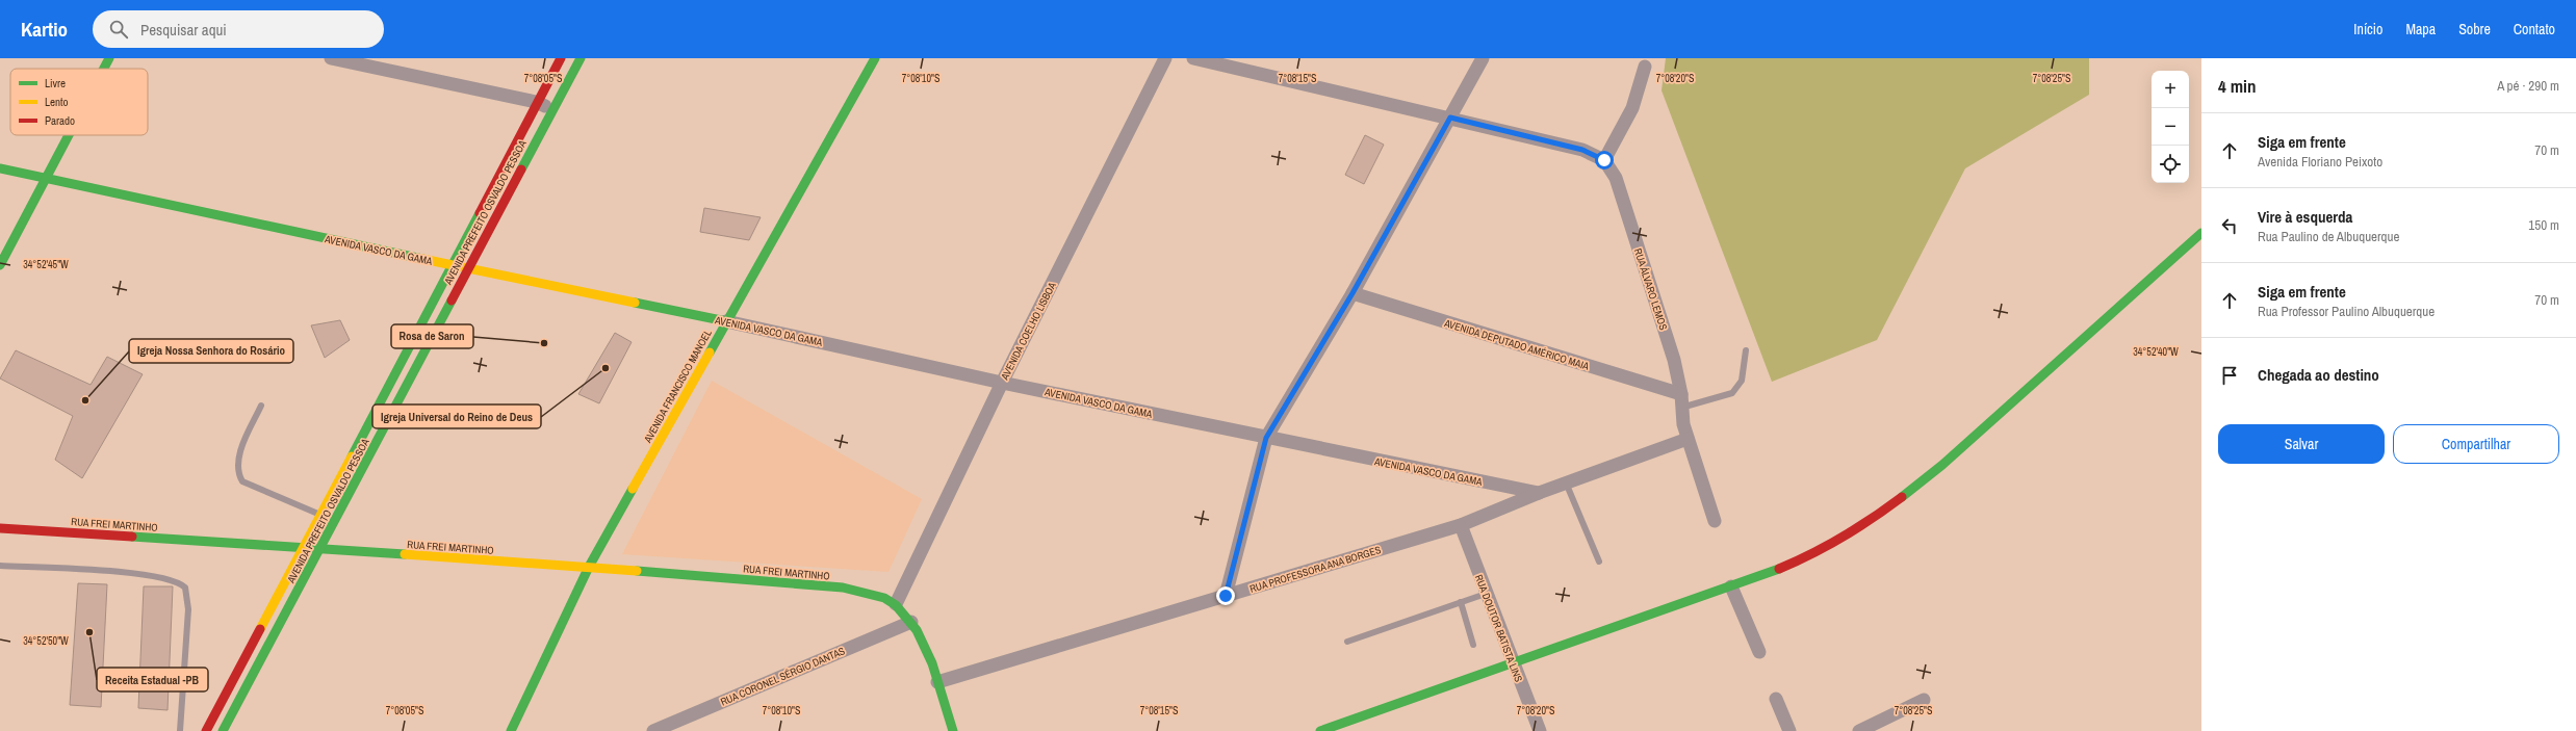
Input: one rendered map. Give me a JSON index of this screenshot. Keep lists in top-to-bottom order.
{
  "streets": {
    "main road": [
      "AVENIDA PREFEITO OSVALDO PESSOA",
      "AVENIDA VASCO DA GAMA",
      "AVENIDA FRANCISCO MANOEL",
      "RUA FREI MARTINHO"
    ],
    "street": [
      "RUA ÁLVARO LEMOS",
      "AVENIDA COELHO LISBOA",
      "AVENIDA DEPUTADO AMÉRICO MAIA",
      "RUA PROFESSORA ANA BORGES",
      "RUA DOUTOR BATISTA LINS",
      "RUA CORONEL SÉRGIO DANTAS"
    ]
  },
  "crossings": [
    ["AVENIDA PREFEITO OSVALDO PESSOA", "AVENIDA VASCO DA GAMA"],
    ["AVENIDA PREFEITO OSVALDO PESSOA", "RUA FREI MARTINHO"],
    ["AVENIDA VASCO DA GAMA", "AVENIDA COELHO LISBOA"],
    ["AVENIDA VASCO DA GAMA", "AVENIDA FRANCISCO MANOEL"],
    ["AVENIDA VASCO DA GAMA", "RUA PROFESSORA ANA BORGES"],
    ["RUA ÁLVARO LEMOS", "AVENIDA DEPUTADO AMÉRICO MAIA"],
    ["RUA ÁLVARO LEMOS", "RUA PROFESSORA ANA BORGES"],
    ["AVENIDA COELHO LISBOA", "RUA FREI MARTINHO"],
    ["AVENIDA FRANCISCO MANOEL", "RUA FREI MARTINHO"],
    ["RUA PROFESSORA ANA BORGES", "RUA DOUTOR BATISTA LINS"]
  ],
  "places": [
    "Rosa de Saron",
    "Igreja Universal do Reino de Deus",
    "Igreja Nossa Senhora do Rosário",
    "Receita Estadual -PB"
  ],
  "legend": ["Livre", "Lento", "Parado"],
  "page": {
    "header": "Kartio",
    "search": "Pesquisar aqui",
    "nav": [
      "Início",
      "Mapa",
      "Sobre",
      "Contato"
    ],
    "heading": ["4 min", "A pé · 290 m"],
    "map_buttons": ["+", "−"],
    "list": [
      ["Siga em frente", "Avenida Floriano Peixoto", "70 m"],
      ["Vire à esquerda", "Rua Paulino de Albuquerque", "150 m"],
      ["Siga em frente", "Rua Professor Paulino Albuquerque", "70 m"],
      "Chegada ao destino"
    ],
    "buttons": ["Salvar", "Compartilhar"]
  },
  "coordinates": [
    "7°08'05\"S",
    "7°08'10\"S",
    "7°08'15\"S",
    "7°08'20\"S",
    "7°08'25\"S",
    "34°52'45\"W",
    "34°52'40\"W",
    "34°52'50\"W"
  ]
}
